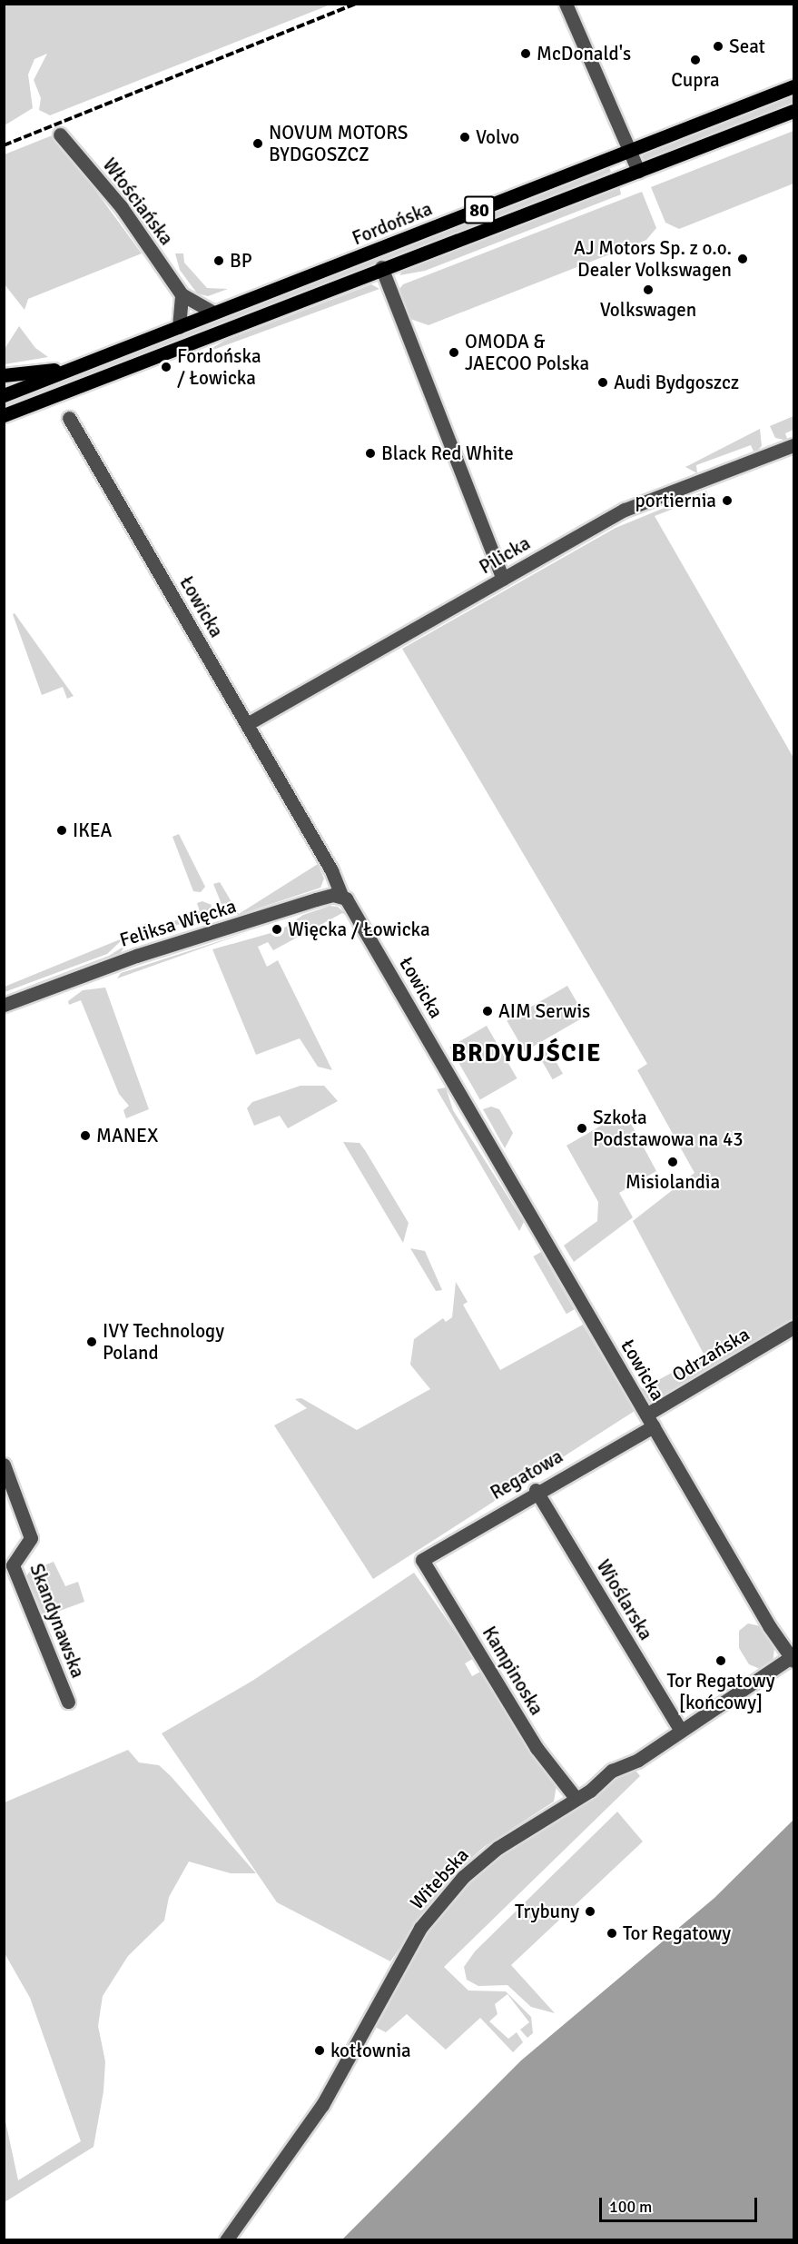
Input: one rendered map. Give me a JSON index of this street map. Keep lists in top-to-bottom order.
{
  "streets": {
    "main road": ["80", "Fordońska"],
    "street": [
      "Włościańska",
      "Pilicka",
      "Łowicka",
      "Feliksa Więcka",
      "Odrzańska",
      "Regatowa",
      "Wioślarska",
      "Skandynawska",
      "Kampinoska",
      "Witebska"
    ]
  },
  "crossings": [
    ["Włościańska", "Fordońska"],
    ["Pilicka", "Łowicka"],
    ["Łowicka", "Feliksa Więcka"],
    ["Łowicka", "Odrzańska"],
    ["Łowicka", "Regatowa"],
    ["Łowicka", "Witebska"],
    ["Odrzańska", "Regatowa"],
    ["Regatowa", "Wioślarska"],
    ["Regatowa", "Kampinoska"],
    ["Wioślarska", "Witebska"],
    ["Kampinoska", "Witebska"]
  ],
  "districts": ["BRDYUJŚCIE"],
  "places": [
    "Seat",
    "McDonald's",
    "Cupra",
    "Volvo",
    "NOVUM MOTORS BYDGOSZCZ",
    "AJ Motors Sp. z o.o. Dealer Volkswagen",
    "BP",
    "Volkswagen",
    "OMODA & JAECOO Polska",
    "Fordońska / Łowicka",
    "Audi Bydgoszcz",
    "Black Red White",
    "portiernia",
    "IKEA",
    "Więcka / Łowicka",
    "AIM Serwis",
    "Szkoła Podstawowa na 43",
    "MANEX",
    "Misiolandia",
    "IVY Technology Poland",
    "Tor Regatowy [końcowy]",
    "Trybuny",
    "Tor Regatowy",
    "kotłownia"
  ],
  "scale_bar": "100 m"
}
